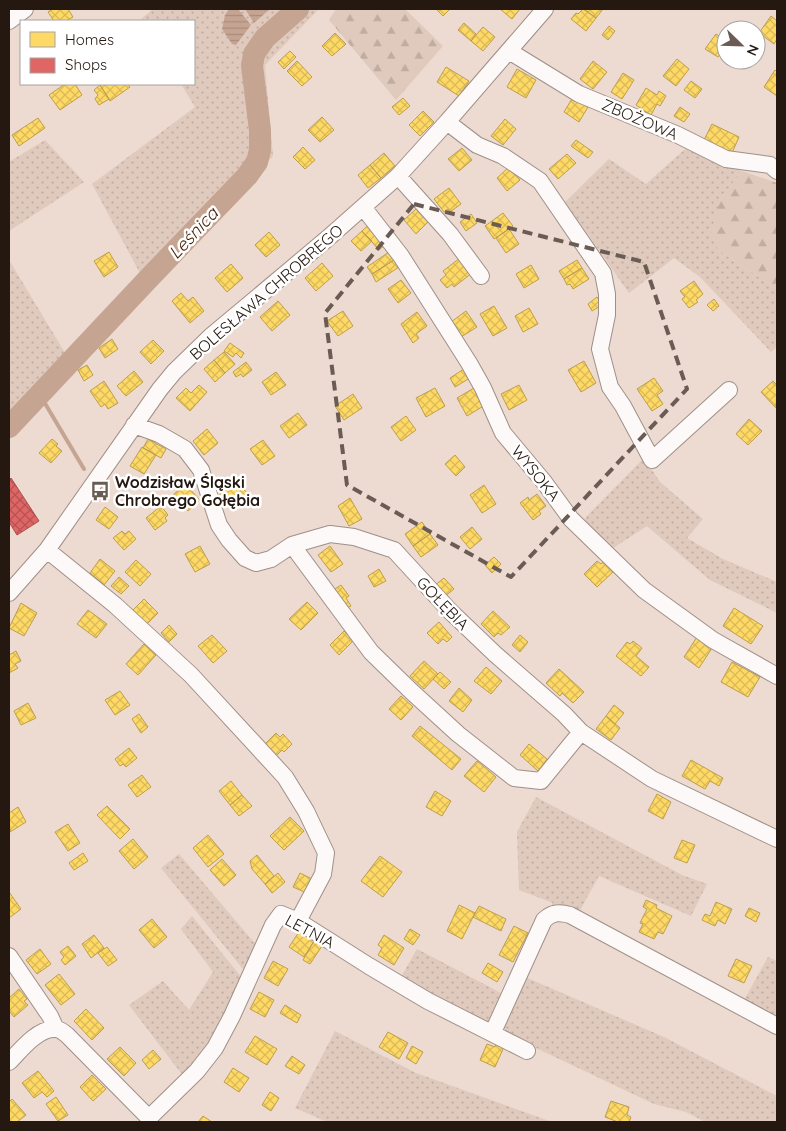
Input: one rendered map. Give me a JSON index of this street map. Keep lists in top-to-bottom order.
{
  "streets": {
    "street": [
      "ZBOŻOWA",
      "BOLESŁAWA CHROBREGO",
      "WYSOKA",
      "GOŁĘBIA",
      "LETNIA"
    ]
  },
  "crossings": [
    ["ZBOŻOWA", "BOLESŁAWA CHROBREGO"],
    ["BOLESŁAWA CHROBREGO", "WYSOKA"],
    ["BOLESŁAWA CHROBREGO", "GOŁĘBIA"]
  ],
  "water": ["Leśnica"],
  "places": {
    "bus stop": ["Wodzisław Śląski Chrobrego Gołębia"]
  },
  "legend": ["Homes", "Shops"],
  "north": "bottom right"
}
